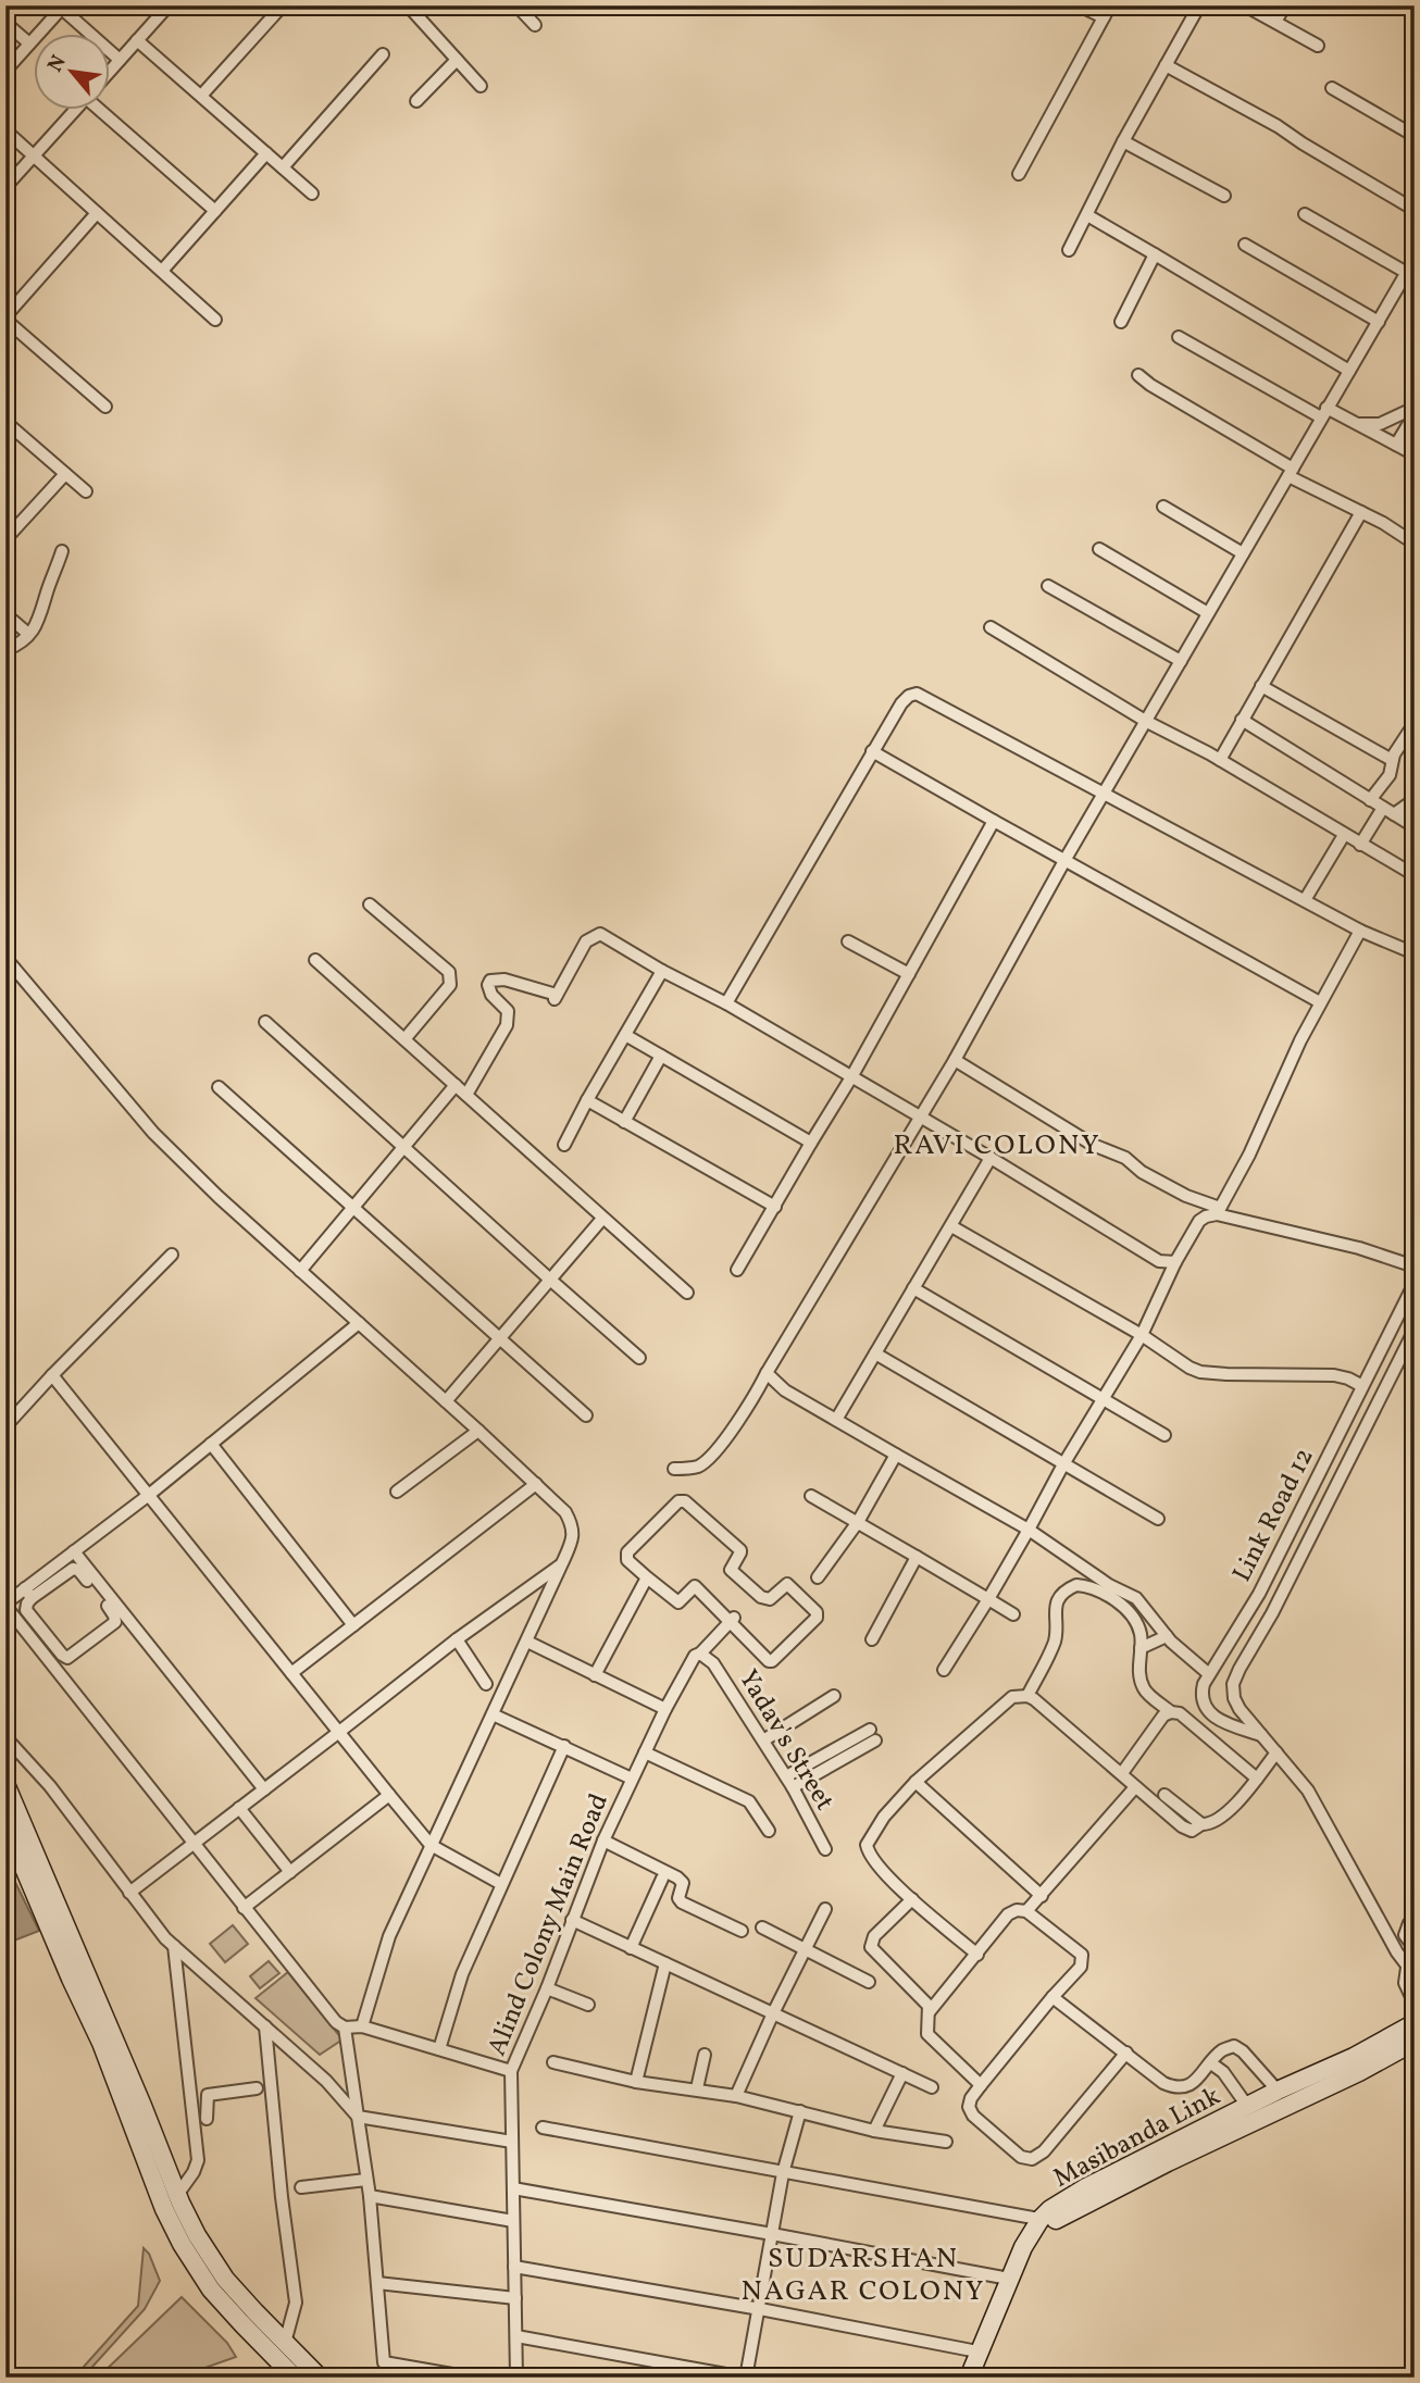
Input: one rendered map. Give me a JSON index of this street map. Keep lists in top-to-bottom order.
{
  "streets": {
    "street": [
      "Link Road 12",
      "Yadav's Street",
      "Alind Colony Main Road",
      "Masibanda Link"
    ]
  },
  "crossings": [
    ["Yadav's Street", "Alind Colony Main Road"]
  ],
  "districts": ["RAVI COLONY", "SUDARSHAN NAGAR COLONY"],
  "north": "top left"
}
